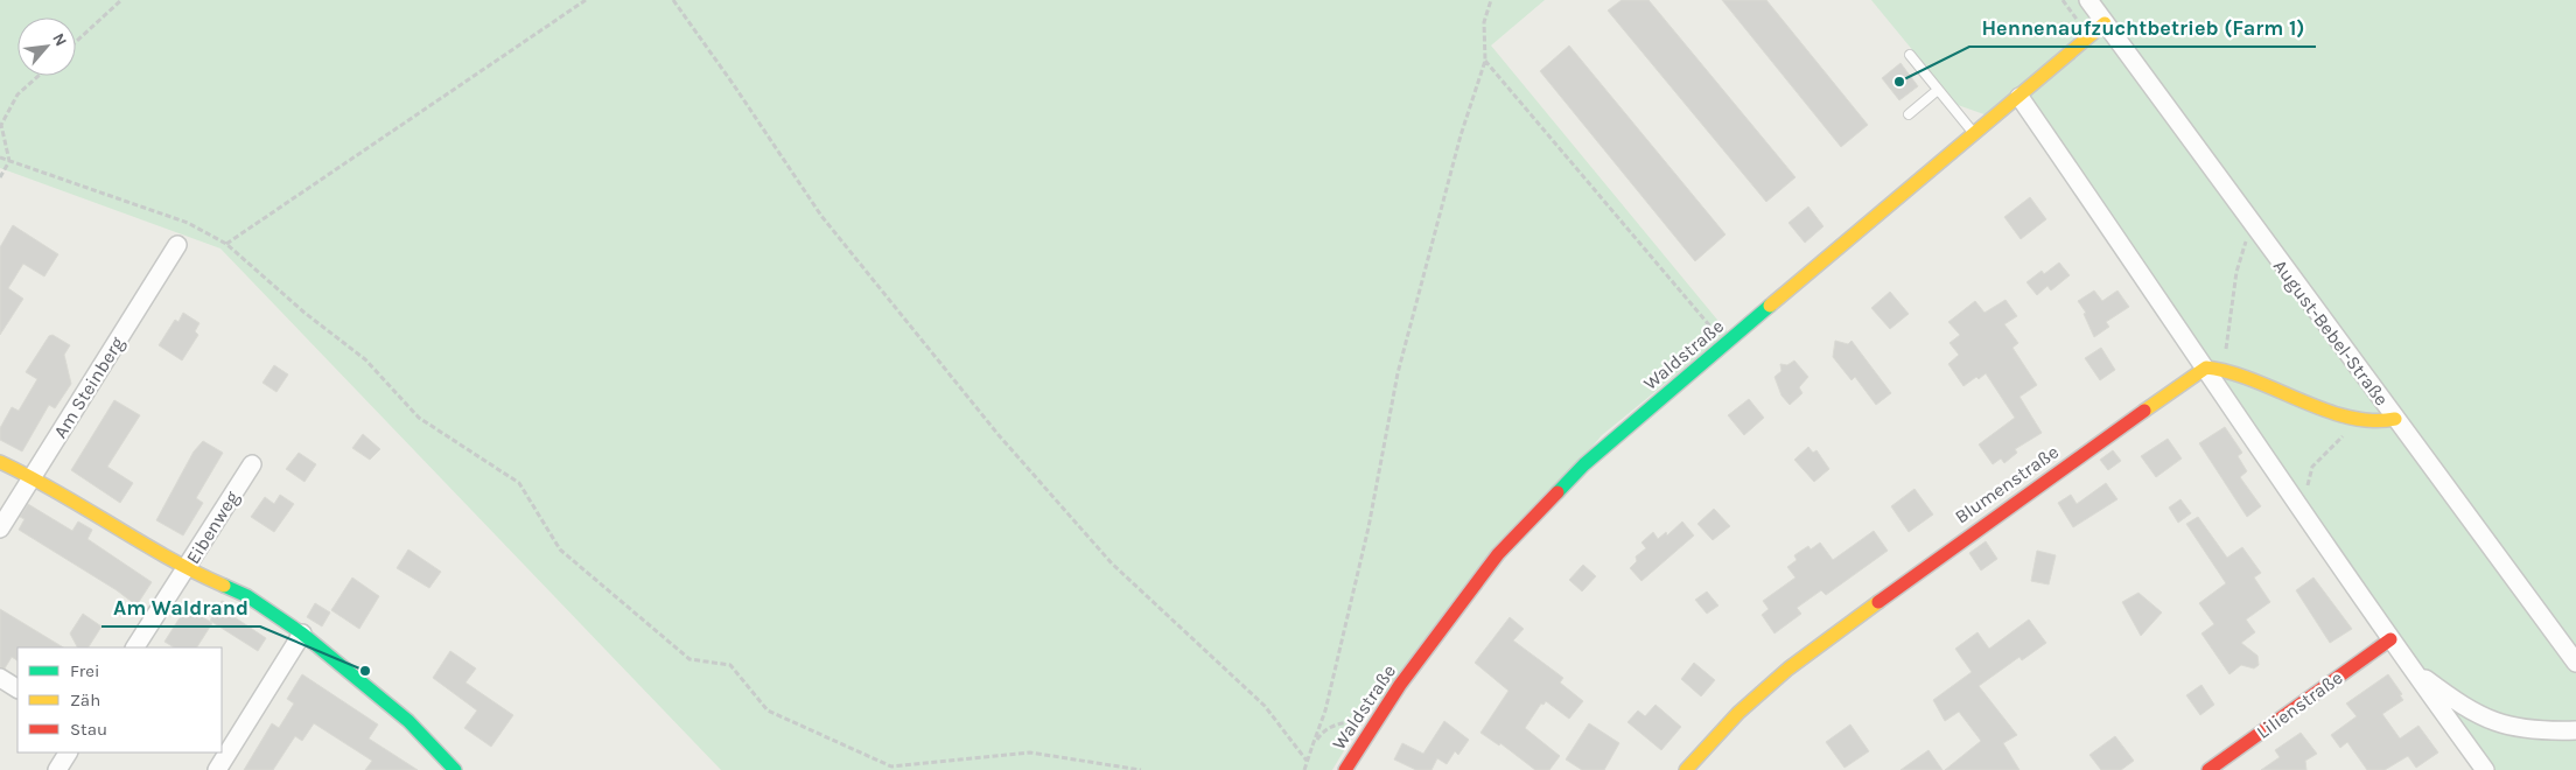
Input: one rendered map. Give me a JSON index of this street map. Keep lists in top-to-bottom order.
{
  "streets": {
    "street": [
      "August-Bebel-Straße",
      "Waldstraße",
      "Am Steinberg",
      "Blumenstraße",
      "Eibenweg",
      "Lilienstraße"
    ]
  },
  "crossings": [
    ["August-Bebel-Straße", "Waldstraße"]
  ],
  "places": ["Hennenaufzuchtbetrieb (Farm 1)", "Am Waldrand"],
  "legend": ["Frei", "Zäh", "Stau"],
  "north": "top right"
}
